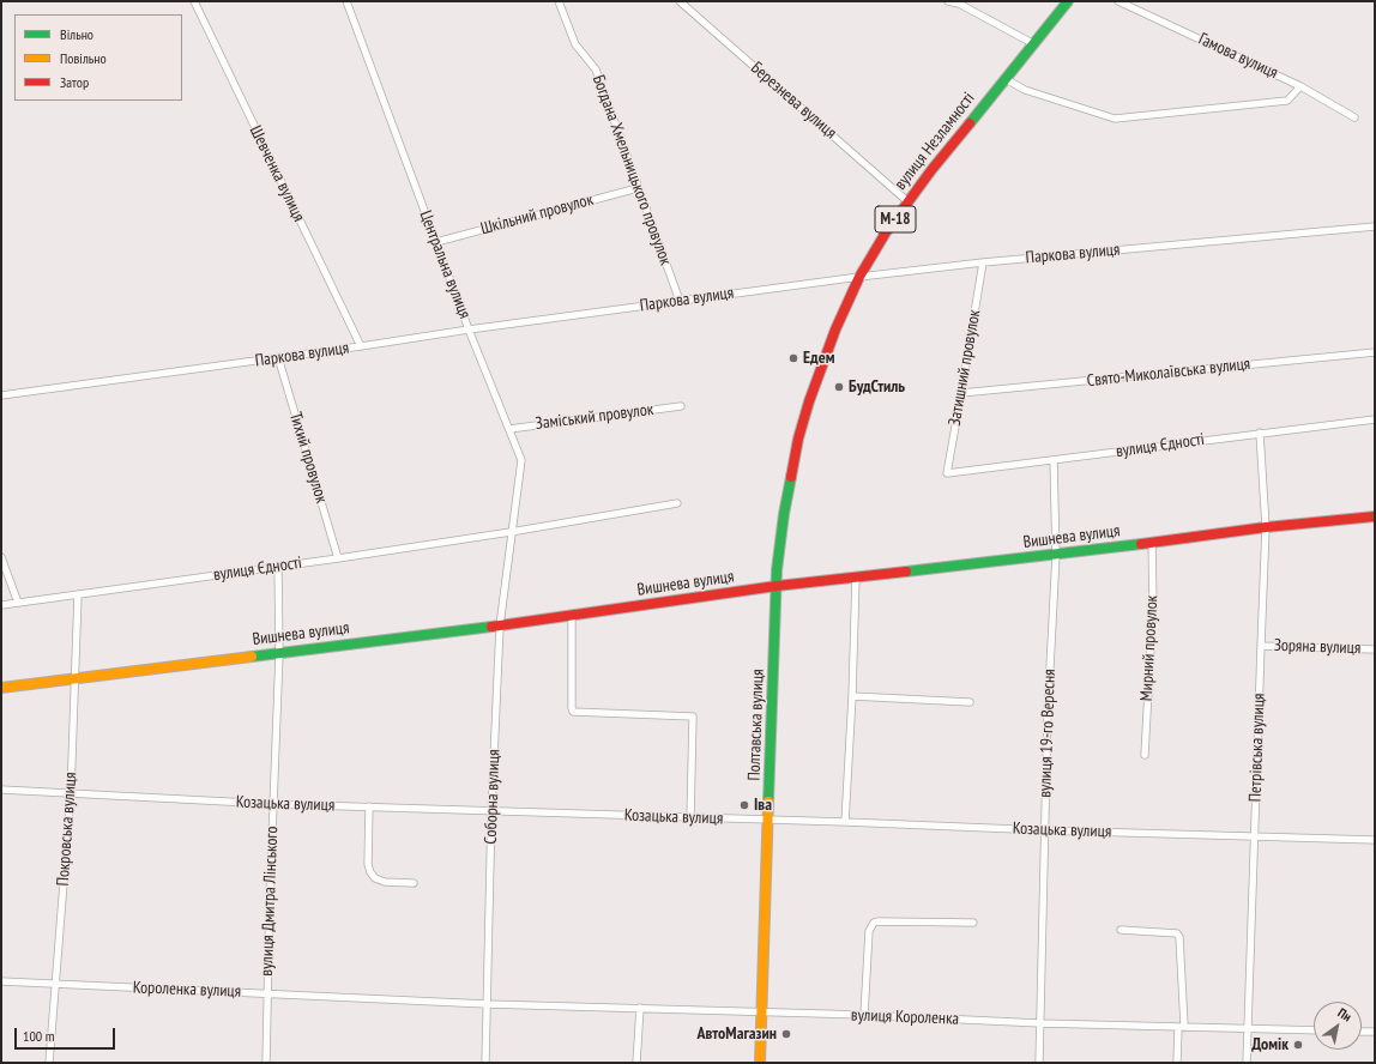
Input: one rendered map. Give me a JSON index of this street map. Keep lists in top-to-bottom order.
{
  "streets": {
    "main road": [
      "вулиця Незламності",
      "М-18",
      "Вишнева вулиця",
      "Полтавська вулиця"
    ],
    "street": [
      "Гамова вулиця",
      "Березнева вулиця",
      "Богдана Хмельницького провулок",
      "Шевченка вулиця",
      "Шкільний провулок",
      "Паркова вулиця",
      "Центральна вулиця",
      "Затишний провулок",
      "Свято-Миколаївська вулиця",
      "Заміський провулок",
      "вулиця Єдності",
      "Тихий провулок",
      "Зоряна вулиця",
      "Мирний провулок",
      "вулиця 19-го Вересня",
      "Петрівська вулиця",
      "Соборна вулиця",
      "Козацька вулиця",
      "Покровська вулиця",
      "вулиця Дмитра Лінського",
      "Короленка вулиця",
      "вулиця Короленка"
    ]
  },
  "crossings": [
    ["Березнева вулиця", "вулиця Незламності"],
    ["вулиця Незламності", "Паркова вулиця"],
    ["вулиця Незламності", "Полтавська вулиця"],
    ["Богдана Хмельницького провулок", "Шкільний провулок"],
    ["Богдана Хмельницького провулок", "Паркова вулиця"],
    ["Шевченка вулиця", "Паркова вулиця"],
    ["Шкільний провулок", "Центральна вулиця"],
    ["Паркова вулиця", "Центральна вулиця"],
    ["Паркова вулиця", "Затишний провулок"],
    ["Паркова вулиця", "Тихий провулок"],
    ["Центральна вулиця", "Заміський провулок"],
    ["Центральна вулиця", "вулиця Єдності"],
    ["Центральна вулиця", "Соборна вулиця"],
    ["Затишний провулок", "Свято-Миколаївська вулиця"],
    ["Затишний провулок", "вулиця Єдності"],
    ["вулиця Єдності", "Тихий провулок"],
    ["вулиця Єдності", "вулиця 19-го Вересня"],
    ["вулиця Єдності", "Петрівська вулиця"],
    ["вулиця Єдності", "Соборна вулиця"],
    ["вулиця Єдності", "Покровська вулиця"],
    ["вулиця Єдності", "вулиця Дмитра Лінського"],
    ["Вишнева вулиця", "Мирний провулок"],
    ["Вишнева вулиця", "Полтавська вулиця"],
    ["Вишнева вулиця", "вулиця 19-го Вересня"],
    ["Вишнева вулиця", "Петрівська вулиця"],
    ["Вишнева вулиця", "Соборна вулиця"],
    ["Вишнева вулиця", "Покровська вулиця"],
    ["Вишнева вулиця", "вулиця Дмитра Лінського"],
    ["Зоряна вулиця", "Петрівська вулиця"],
    ["Полтавська вулиця", "Козацька вулиця"],
    ["Полтавська вулиця", "вулиця Короленка"],
    ["вулиця 19-го Вересня", "Козацька вулиця"],
    ["вулиця 19-го Вересня", "вулиця Короленка"],
    ["Петрівська вулиця", "Козацька вулиця"],
    ["Петрівська вулиця", "вулиця Короленка"],
    ["Соборна вулиця", "Козацька вулиця"],
    ["Соборна вулиця", "Короленка вулиця"],
    ["Соборна вулиця", "вулиця Короленка"],
    ["Козацька вулиця", "Покровська вулиця"],
    ["Козацька вулиця", "вулиця Дмитра Лінського"],
    ["Покровська вулиця", "Короленка вулиця"],
    ["вулиця Дмитра Лінського", "Короленка вулиця"],
    ["Короленка вулиця", "вулиця Короленка"]
  ],
  "places": [
    "Едем",
    "БудСтиль",
    "Іва",
    "АвтоМагазин",
    "Домік"
  ],
  "legend": ["Вільно", "Повільно", "Затор"],
  "scale_bar": "100 m",
  "north": "top right"
}
